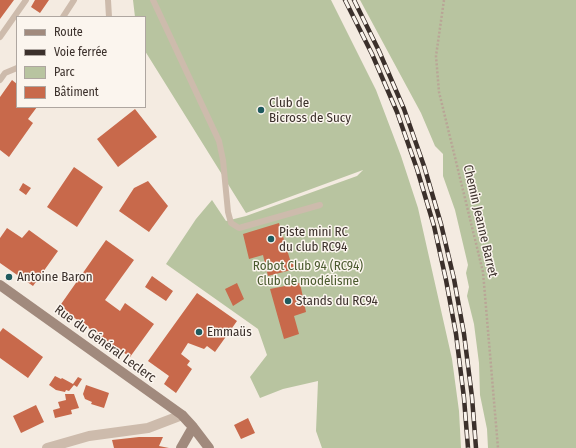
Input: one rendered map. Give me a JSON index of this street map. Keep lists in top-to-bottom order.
{
  "streets": {
    "main road": ["Rue du Général Leclerc"],
    "path": ["Chemin Jeanne Barret"]
  },
  "parks": ["Robot Club 94 (RC94) Club de modélisme"],
  "places": [
    "Club de Bicross de Sucy",
    "Piste mini RC du club RC94",
    "Antoine Baron",
    "Stands du RC94",
    "Emmaüs"
  ],
  "legend": [
    "Route",
    "Voie ferrée",
    "Parc",
    "Bâtiment"
  ]
}
